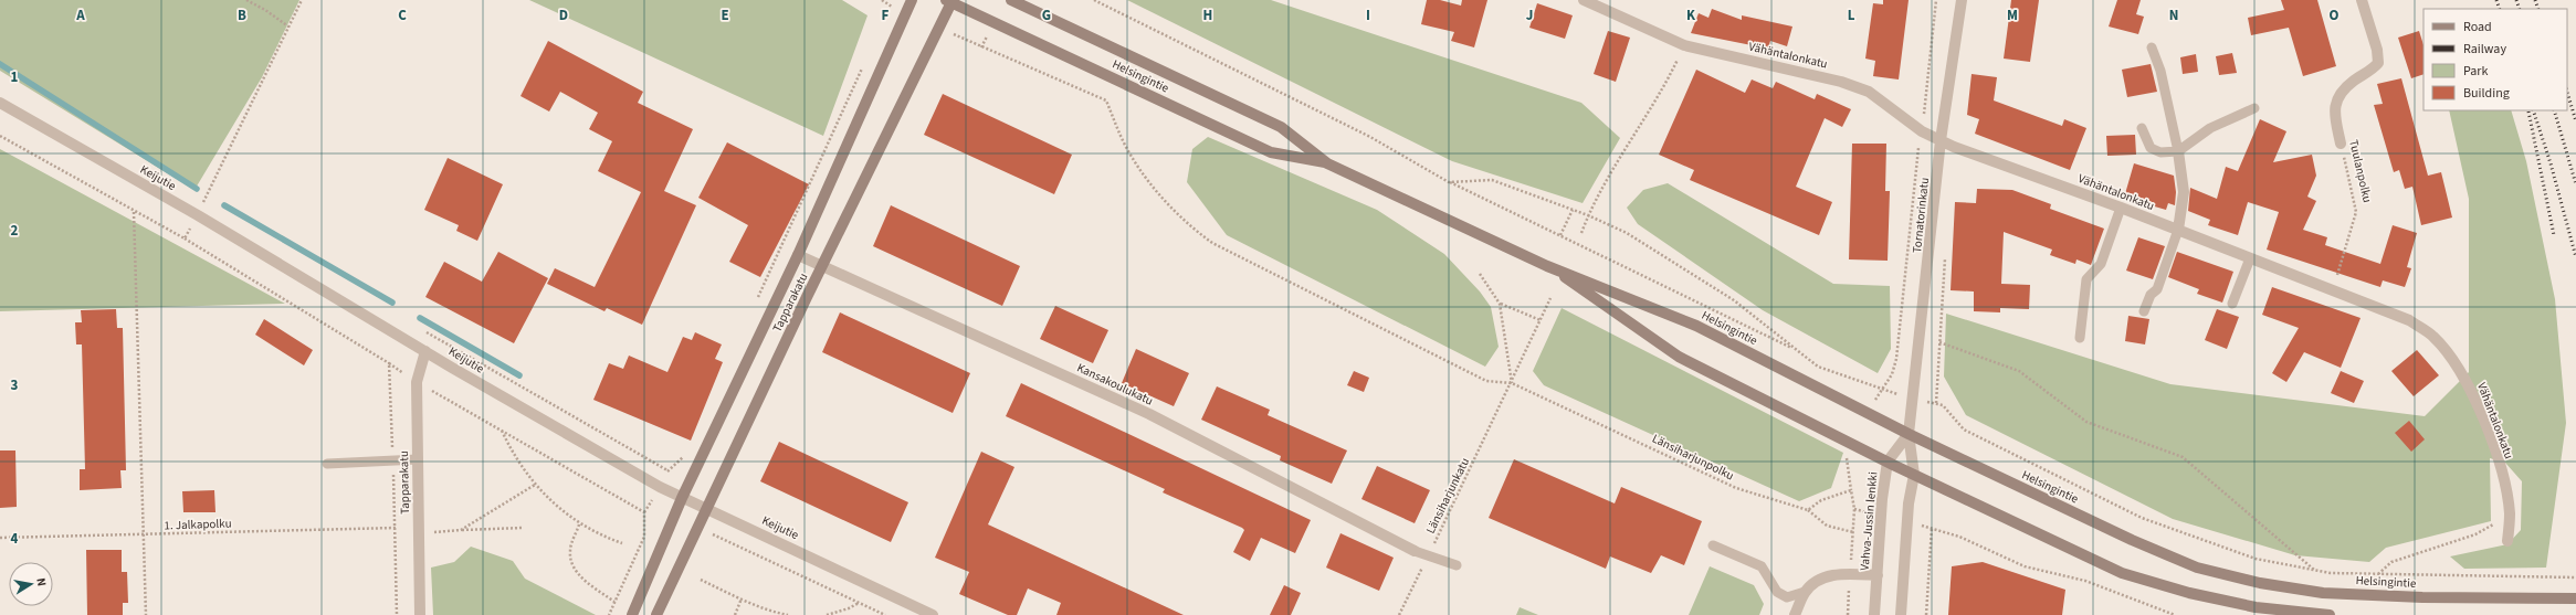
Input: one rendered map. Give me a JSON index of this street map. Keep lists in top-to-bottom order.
{
  "streets": {
    "main road": ["Helsingintie", "Tapparakatu"],
    "street": [
      "Vähäntalonkatu",
      "Tuulanpolku",
      "Keijutie",
      "Tornatorinkatu",
      "Kansakoulukatu",
      "Vahva-Jussin lenkki"
    ],
    "path": ["Länsiharjunpolku", "Länsiharjunkatu", "1. Jalkapolku"]
  },
  "crossings": [
    ["Vähäntalonkatu", "Tuulanpolku"],
    ["Vähäntalonkatu", "Tornatorinkatu"],
    ["Helsingintie", "Tornatorinkatu"],
    ["Helsingintie", "Tapparakatu"],
    ["Helsingintie", "Vahva-Jussin lenkki"],
    ["Keijutie", "Tapparakatu"],
    ["Tornatorinkatu", "Vahva-Jussin lenkki"],
    ["Tapparakatu", "Kansakoulukatu"],
    ["Länsiharjunpolku", "Länsiharjunkatu"]
  ],
  "legend": [
    "Road",
    "Railway",
    "Park",
    "Building"
  ],
  "north": "right",
  "grid": {
    "columns": [
      "A",
      "B",
      "C",
      "D",
      "E",
      "F",
      "G",
      "H",
      "I",
      "J",
      "K",
      "L",
      "M",
      "N",
      "O"
    ],
    "rows": [
      "1",
      "2",
      "3",
      "4"
    ]
  }
}
